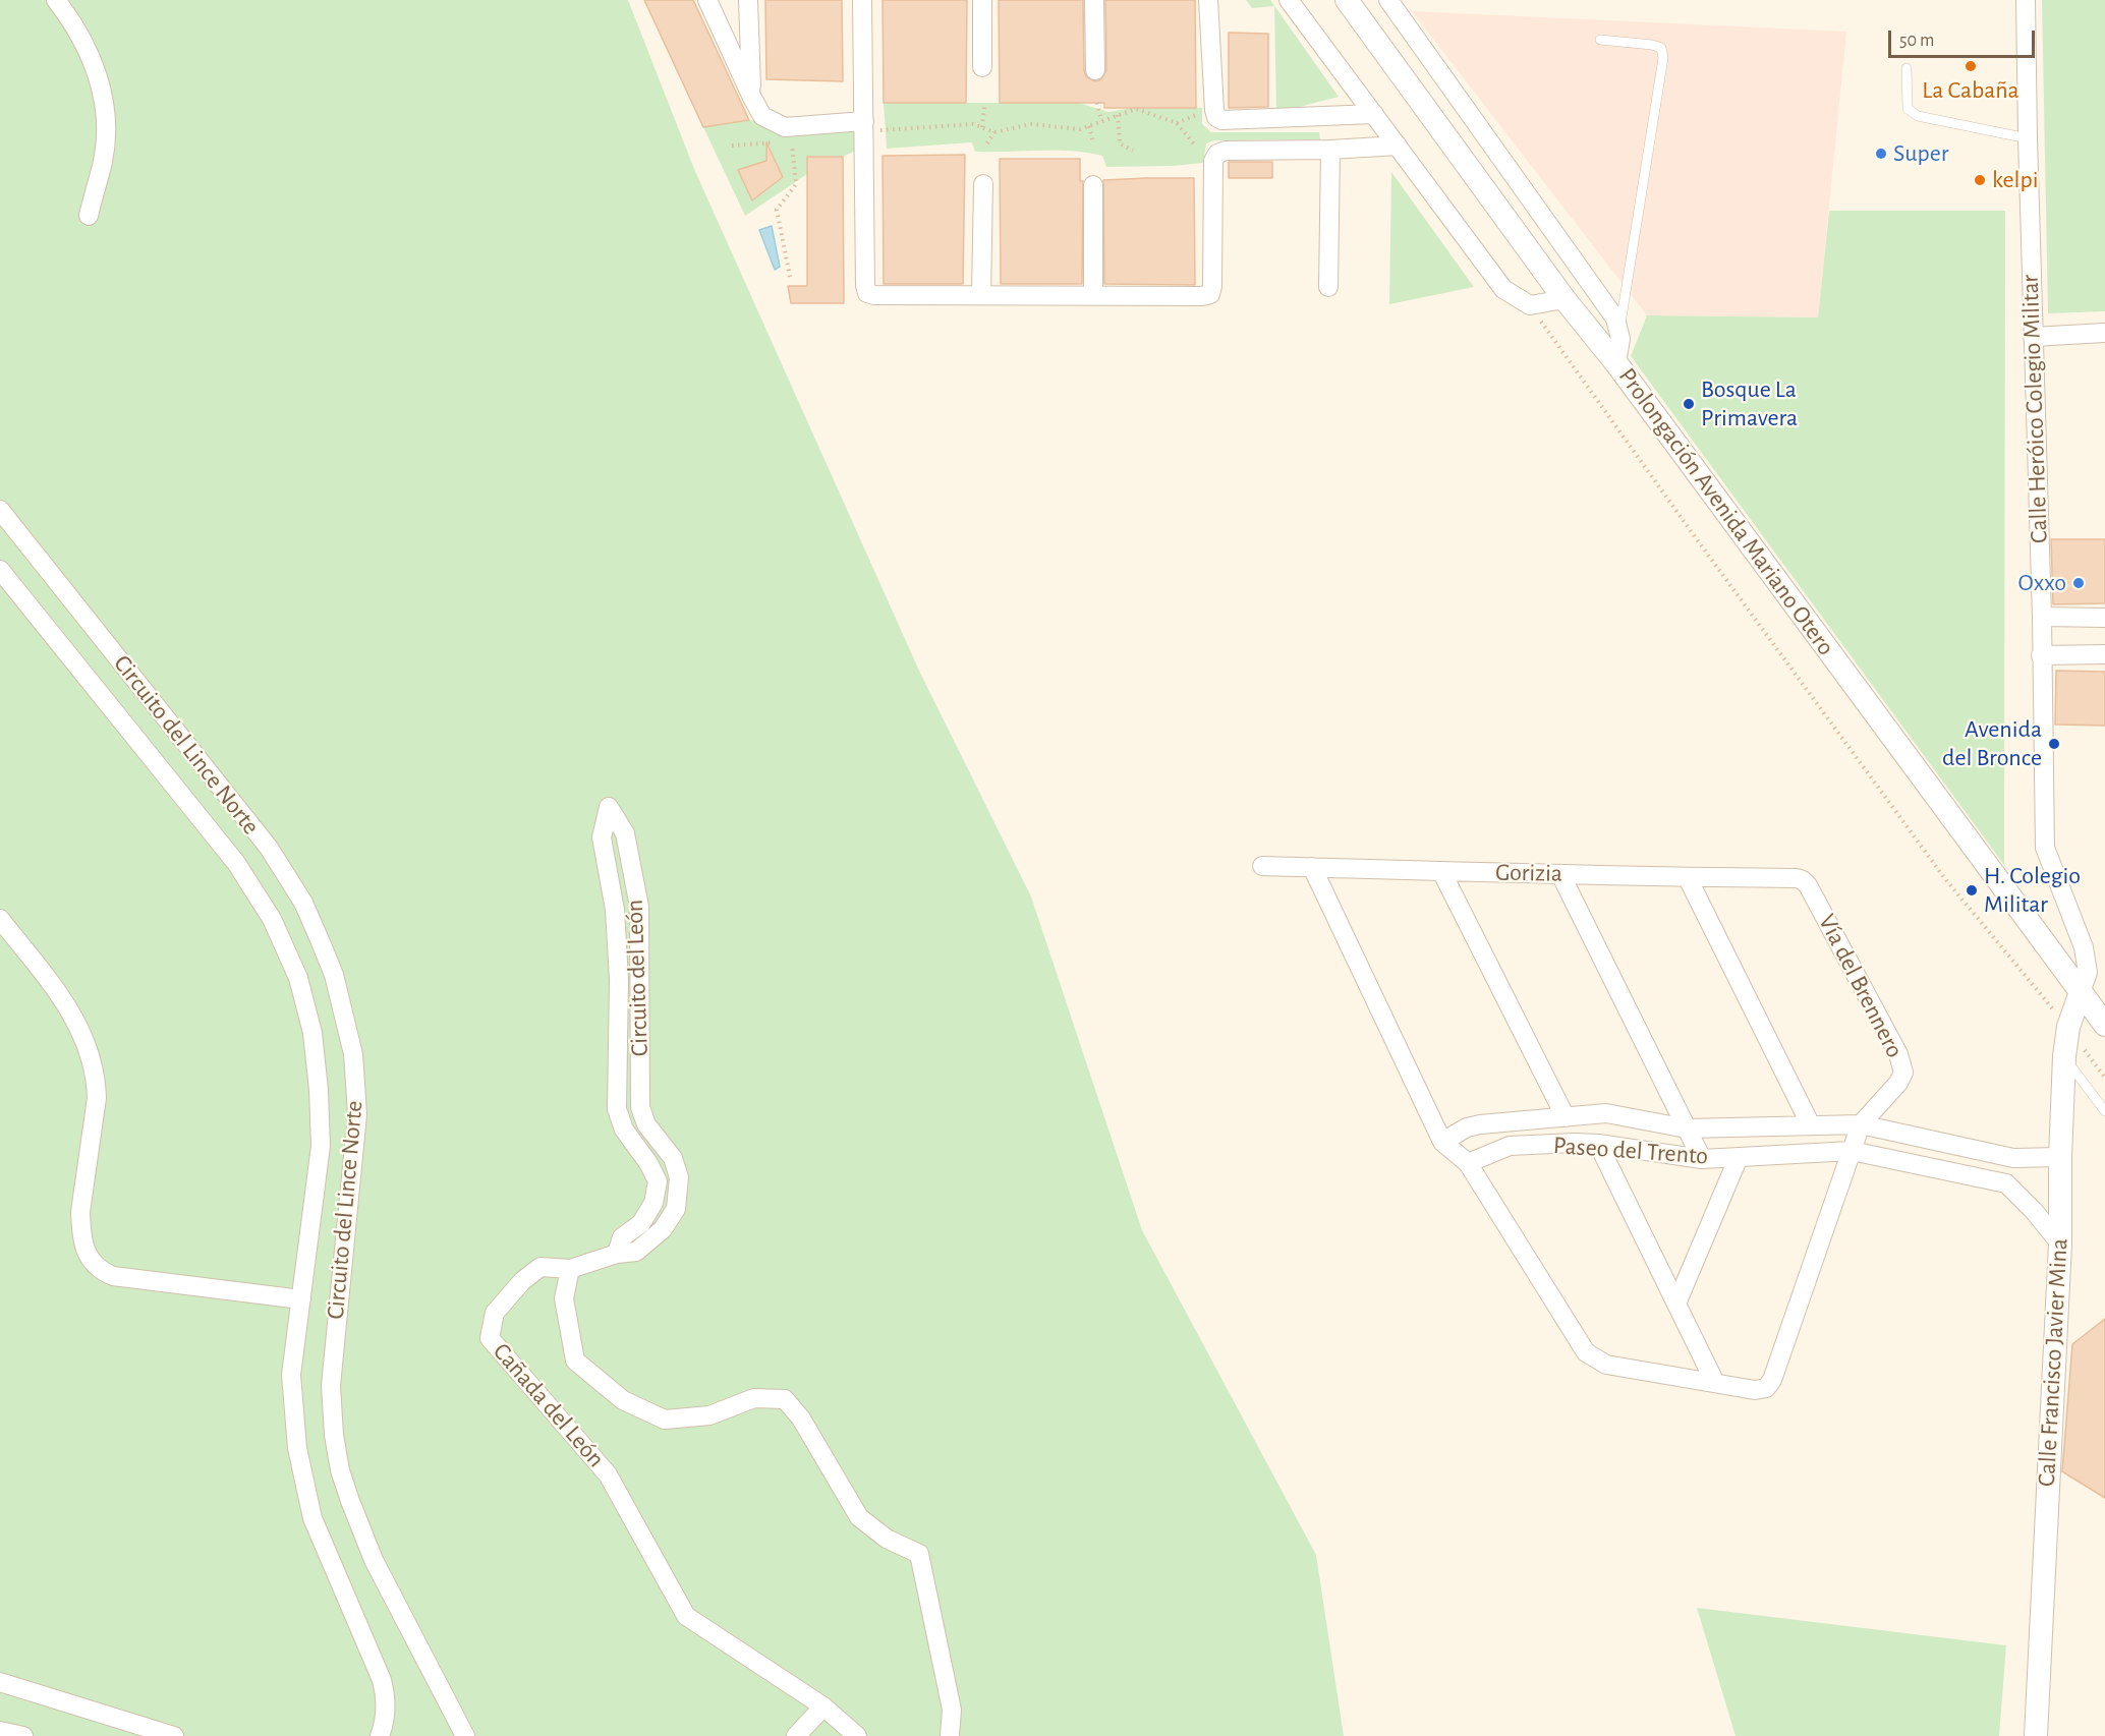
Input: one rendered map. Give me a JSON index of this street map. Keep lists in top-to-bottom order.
{
  "streets": {
    "street": [
      "Calle Heróico Colegio Militar",
      "Prolongación Avenida Mariano Otero",
      "Circuito del Lince Norte",
      "Gorizia",
      "Circuito del León",
      "Vía del Brennero",
      "Paseo del Trento",
      "Calle Francisco Javier Mina",
      "Cañada del León"
    ]
  },
  "crossings": [
    ["Calle Heróico Colegio Militar", "Prolongación Avenida Mariano Otero"],
    ["Calle Heróico Colegio Militar", "Calle Francisco Javier Mina"],
    ["Prolongación Avenida Mariano Otero", "Calle Francisco Javier Mina"],
    ["Gorizia", "Vía del Brennero"],
    ["Circuito del León", "Cañada del León"],
    ["Vía del Brennero", "Paseo del Trento"],
    ["Paseo del Trento", "Calle Francisco Javier Mina"]
  ],
  "places": [
    "La Cabaña",
    "Super",
    "kelpi",
    "Bosque La Primavera",
    "Oxxo",
    "Avenida del Bronce",
    "H. Colegio Militar"
  ],
  "scale_bar": "50 m"
}
